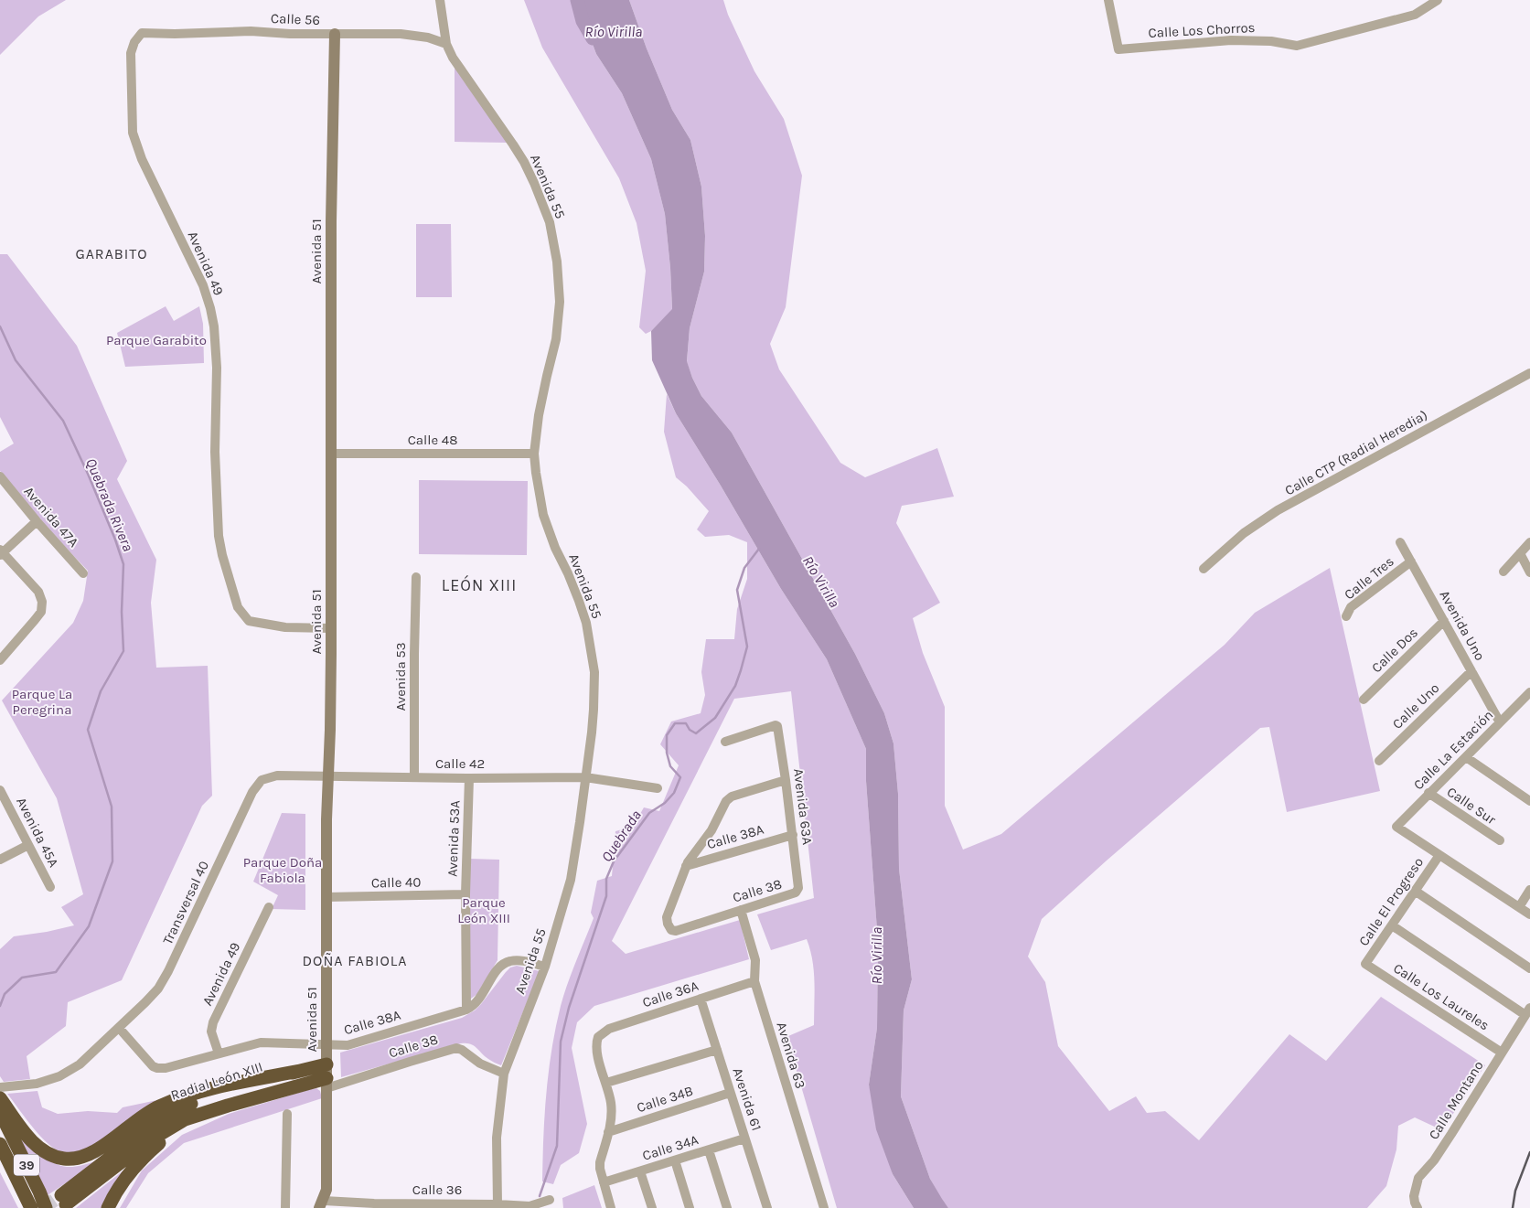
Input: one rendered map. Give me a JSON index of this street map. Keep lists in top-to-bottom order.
{
  "streets": {
    "highway": ["Radial León XIII", "39"],
    "street": [
      "Calle 56",
      "Calle Los Chorros",
      "Avenida 55",
      "Avenida 51",
      "Avenida 49",
      "Calle 48",
      "Calle CTP (Radial Heredia)",
      "Avenida 47A",
      "Calle Tres",
      "Avenida Uno",
      "Calle Dos",
      "Avenida 53",
      "Calle Uno",
      "Calle La Estación",
      "Calle 42",
      "Calle Sur",
      "Avenida 63A",
      "Avenida 45A",
      "Calle 38A",
      "Avenida 53A",
      "Calle 40",
      "Calle 38",
      "Calle El Progreso",
      "Transversal 40",
      "Calle 36A",
      "Calle Los Laureles",
      "Avenida 63",
      "Calle 34B",
      "Avenida 61",
      "Calle Montano",
      "Calle 34A",
      "Calle 36"
    ]
  },
  "crossings": [
    ["Calle 56", "Avenida 55"],
    ["Calle 56", "Avenida 51"],
    ["Calle 56", "Avenida 49"],
    ["Avenida 55", "Calle 48"],
    ["Avenida 55", "Calle 42"],
    ["Avenida 55", "Calle 38A"],
    ["Avenida 55", "Calle 38"],
    ["Avenida 55", "Calle 36"],
    ["Avenida 51", "Avenida 49"],
    ["Avenida 51", "Calle 48"],
    ["Avenida 51", "Calle 42"],
    ["Avenida 51", "Calle 38A"],
    ["Avenida 51", "Calle 40"],
    ["Avenida 51", "Calle 38"],
    ["Avenida 51", "Radial León XIII"],
    ["Avenida 51", "Calle 36"],
    ["Avenida 49", "Calle 38A"],
    ["Calle Tres", "Avenida Uno"],
    ["Avenida Uno", "Calle Dos"],
    ["Avenida Uno", "Calle Uno"],
    ["Avenida Uno", "Calle La Estación"],
    ["Avenida 53", "Calle 42"],
    ["Calle La Estación", "Calle Sur"],
    ["Calle La Estación", "Calle El Progreso"],
    ["Calle 42", "Avenida 53A"],
    ["Calle 42", "Transversal 40"],
    ["Avenida 63A", "Calle 38A"],
    ["Avenida 63A", "Calle 38"],
    ["Calle 38A", "Avenida 53A"],
    ["Calle 38A", "Calle 38"],
    ["Calle 38A", "Transversal 40"],
    ["Avenida 53A", "Calle 40"],
    ["Calle 38", "Avenida 63"],
    ["Calle 38", "Radial León XIII"],
    ["Calle El Progreso", "Calle Los Laureles"],
    ["Calle 36A", "Avenida 63"],
    ["Calle 36A", "Avenida 61"],
    ["Calle Los Laureles", "Calle Montano"],
    ["Calle 34B", "Avenida 61"],
    ["Avenida 61", "Calle 34A"]
  ],
  "districts": ["GARABITO", "LEÓN XIII", "DOÑA FABIOLA"],
  "water": ["Río Virilla", "Quebrada Rivera", "Quebrada"],
  "parks": [
    "Parque Garabito",
    "Parque La Peregrina",
    "Parque Doña Fabiola",
    "Parque León XIII"
  ]
}
